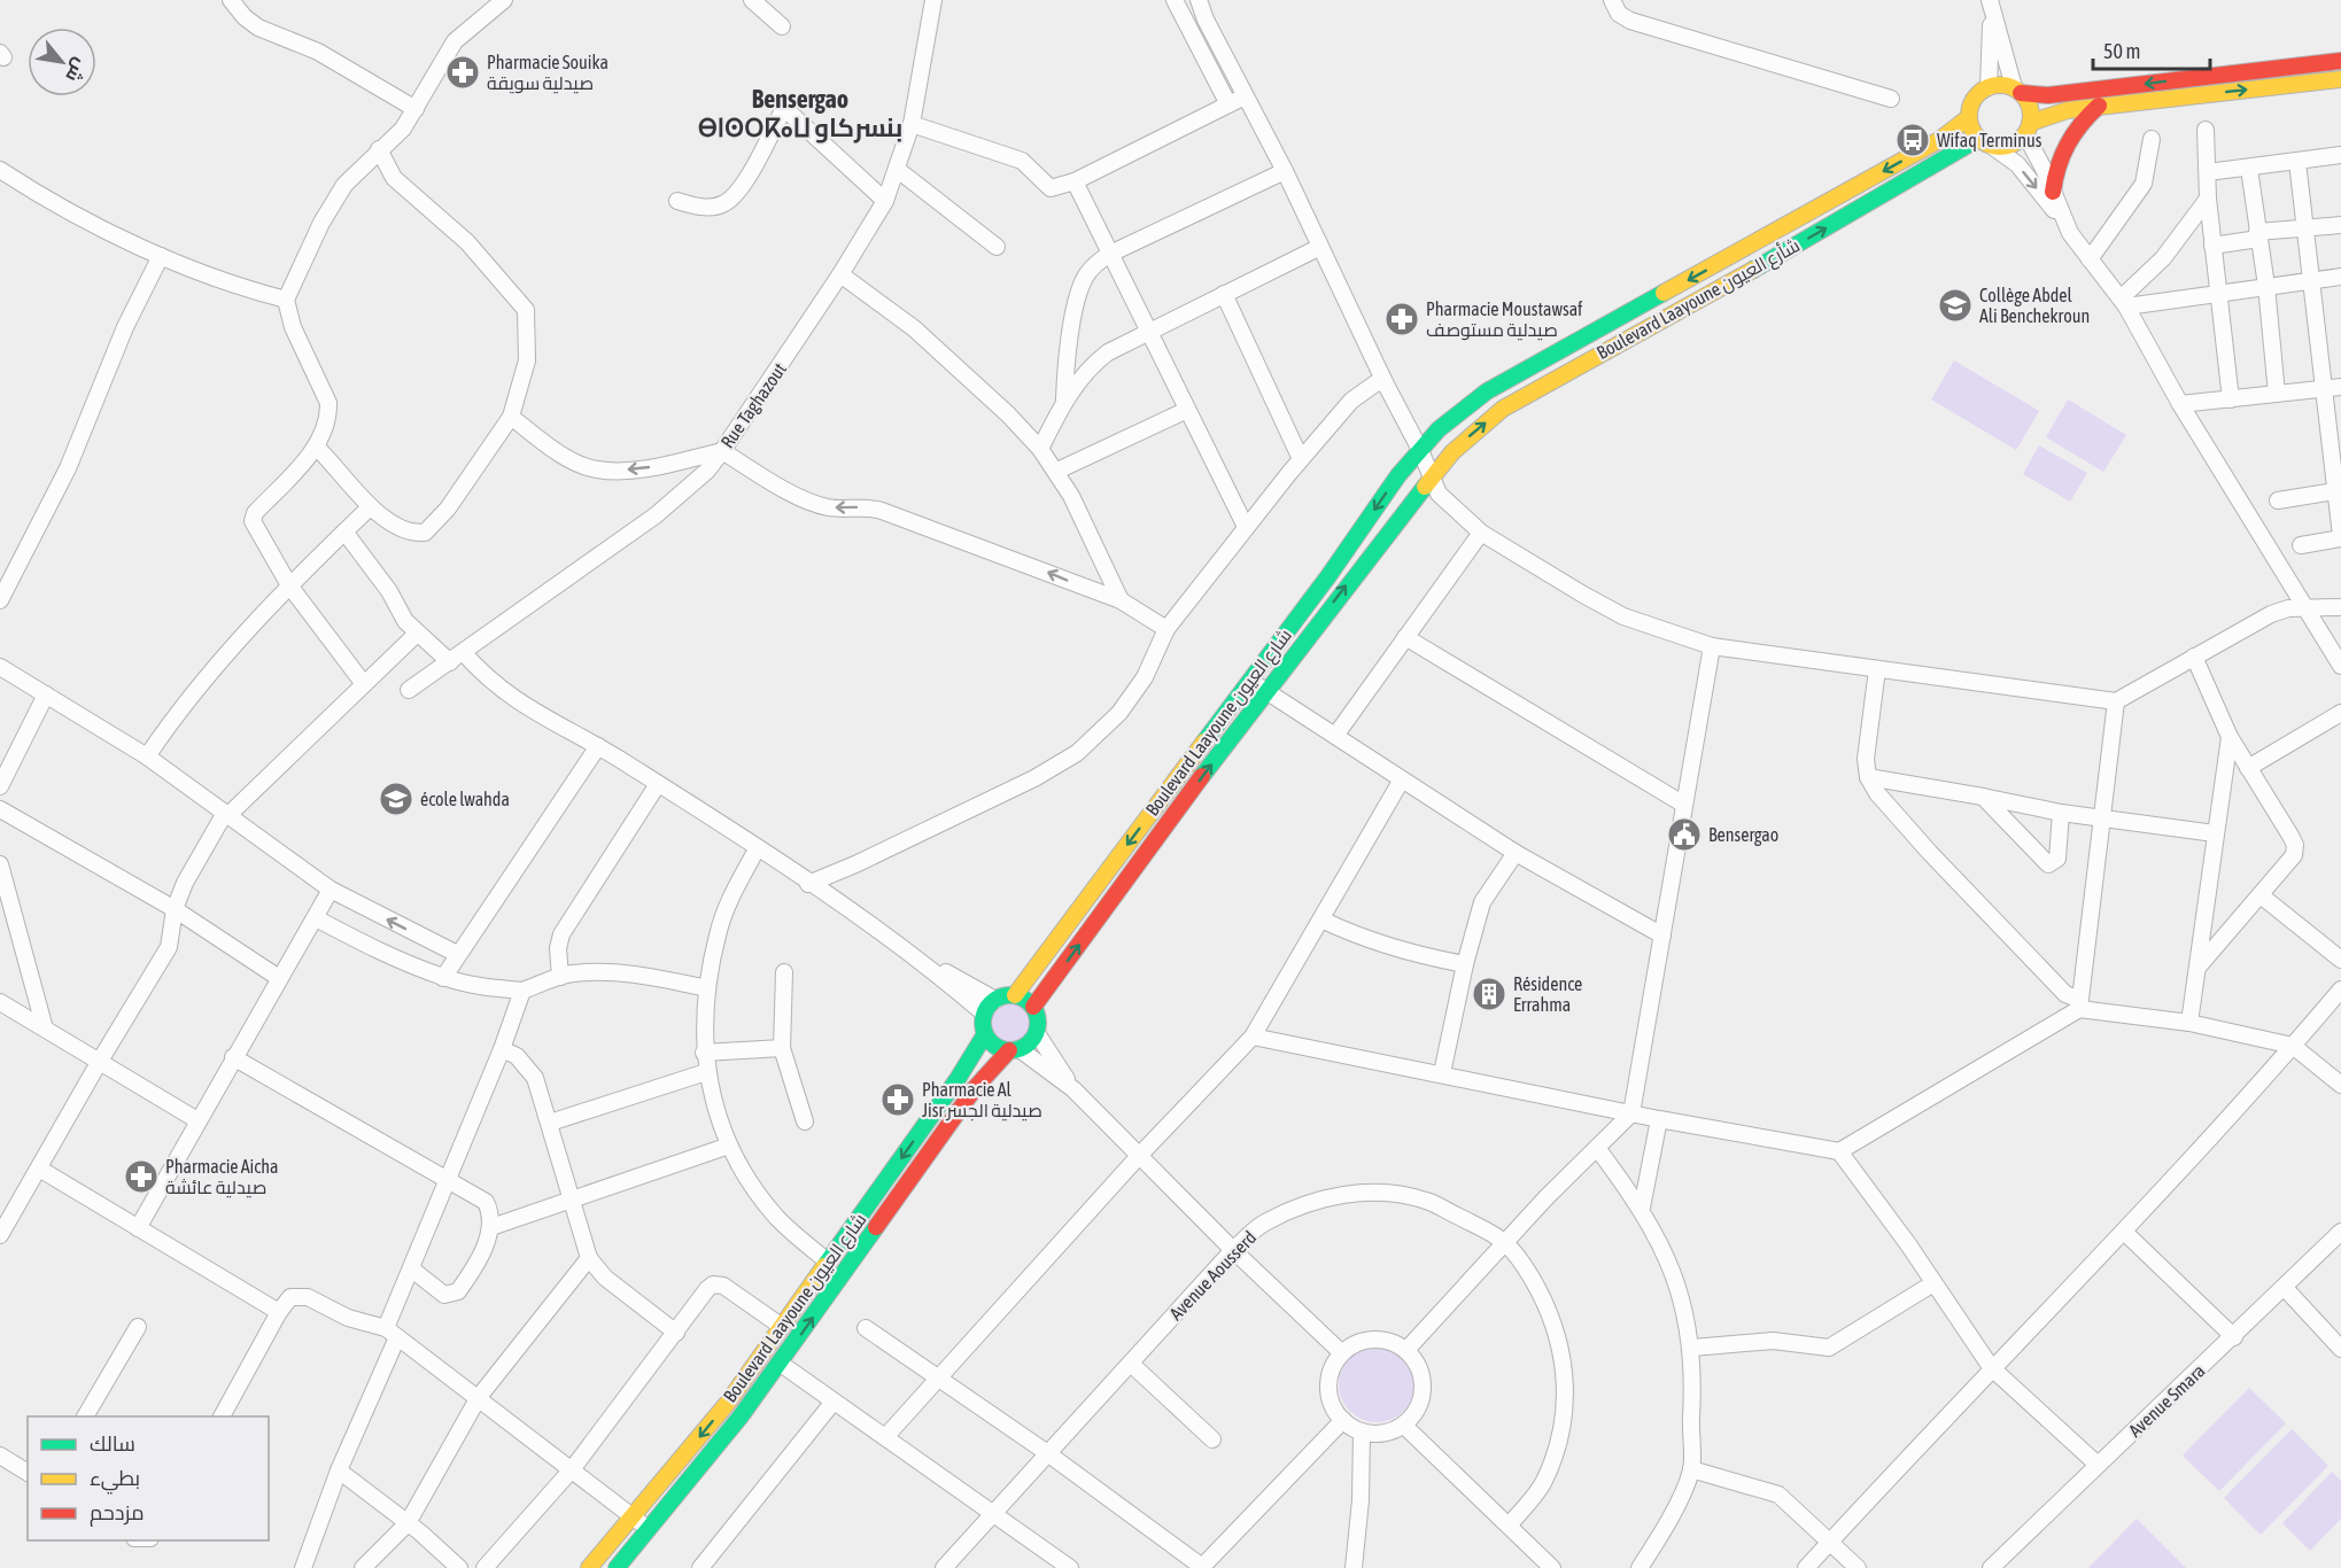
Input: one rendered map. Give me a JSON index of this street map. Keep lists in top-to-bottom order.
{
  "streets": {
    "street": [
      "Boulevard Laayoune شأرع العيون",
      "Rue Taghazout",
      "Boulevard Laayoune شارع العيون",
      "Avenue Aousserd",
      "Avenue Smara"
    ]
  },
  "crossings": [
    ["Boulevard Laayoune شأرع العيون", "Boulevard Laayoune شارع العيون"]
  ],
  "districts": ["Bensergao ⴱⵏⵙⵔⴽⴰⵡ بنسركاو"],
  "places": {
    "pharmacy": [
      "Pharmacie Souika صيدلية سويقة",
      "Pharmacie Moustawsaf صيدلية مستوصف",
      "Pharmacie Al Jisr صيدلية الجسر",
      "Pharmacie Aicha صيدلية عائشة"
    ],
    "bus stop": ["Wifaq Terminus"],
    "school or university": ["Collège Abdel Ali Benchekroun", "école lwahda"],
    "public building": ["Bensergao"],
    "building": ["Résidence Errahma"]
  },
  "legend": ["سالك", "بطيء", "مزدحم"],
  "scale_bar": "50 m",
  "north": "bottom right"
}
